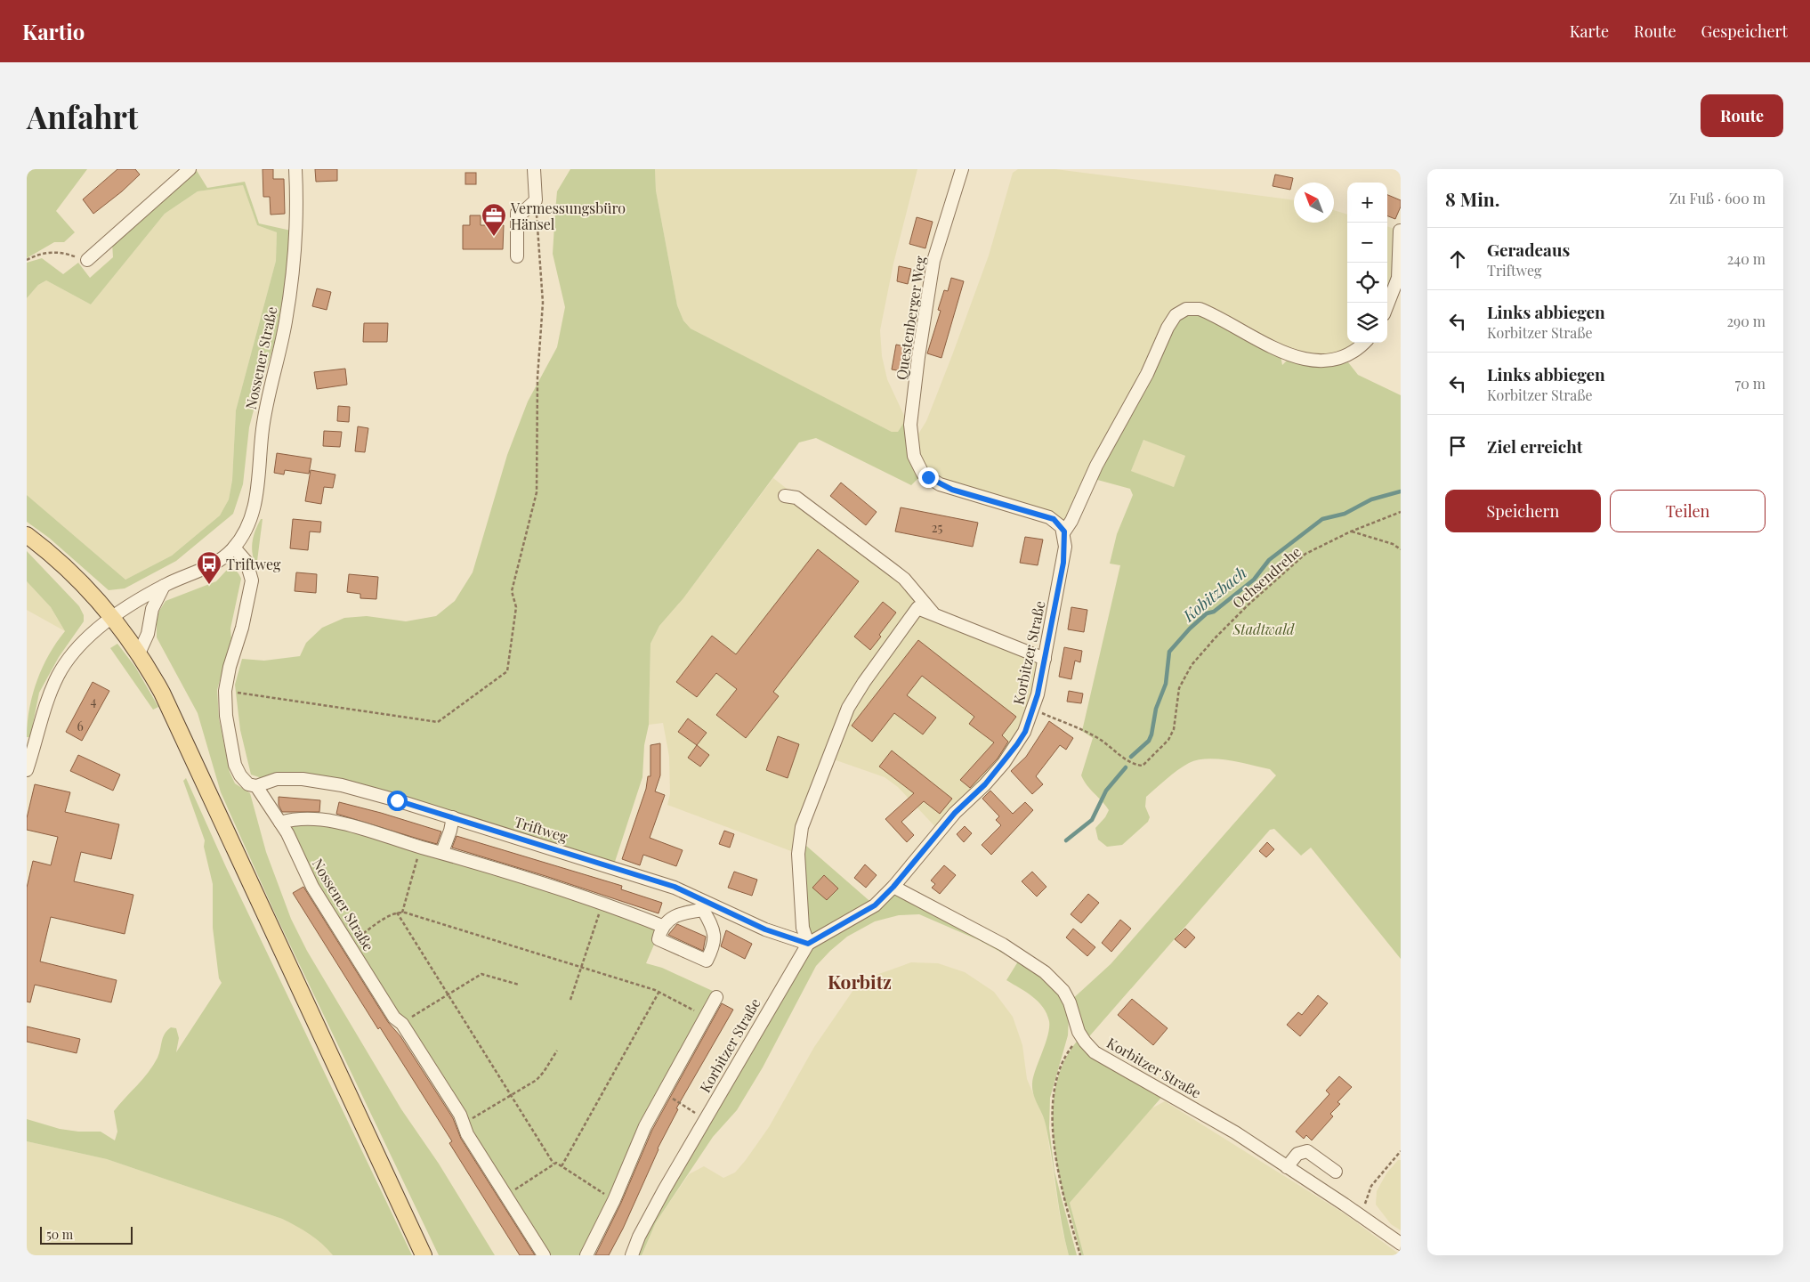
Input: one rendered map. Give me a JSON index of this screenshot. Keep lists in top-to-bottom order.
{
  "streets": {
    "street": [
      "Questenberger Weg",
      "Nossener Straße",
      "Korbitzer Straße",
      "Triftweg"
    ],
    "path": ["Ochsendrehe"]
  },
  "crossings": [
    ["Questenberger Weg", "Korbitzer Straße"],
    ["Nossener Straße", "Triftweg"],
    ["Ochsendrehe", "Korbitzer Straße"],
    ["Korbitzer Straße", "Triftweg"]
  ],
  "districts": ["Korbitz"],
  "water": ["Kobitzbach"],
  "parks": ["Stadtwald"],
  "places": {
    "office": ["Vermessungsbüro Hänsel"],
    "bus stop": ["Triftweg"]
  },
  "house_numbers": ["25", "4", "6"],
  "scale_bar": "50 m",
  "north": "top left",
  "page": {
    "header": "Kartio",
    "nav": ["Karte", "Route", "Gespeichert"],
    "buttons": [
      "Route",
      ["Speichern", "Teilen"]
    ],
    "title": "Anfahrt",
    "heading": ["8 Min.", "Zu Fuß · 600 m"],
    "map_buttons": ["+", "−"],
    "list": [
      ["Geradeaus", "Triftweg", "240 m"],
      ["Links abbiegen", "Korbitzer Straße", "290 m"],
      ["Links abbiegen", "Korbitzer Straße", "70 m"],
      "Ziel erreicht"
    ],
    "scale": "50 m"
  }
}
